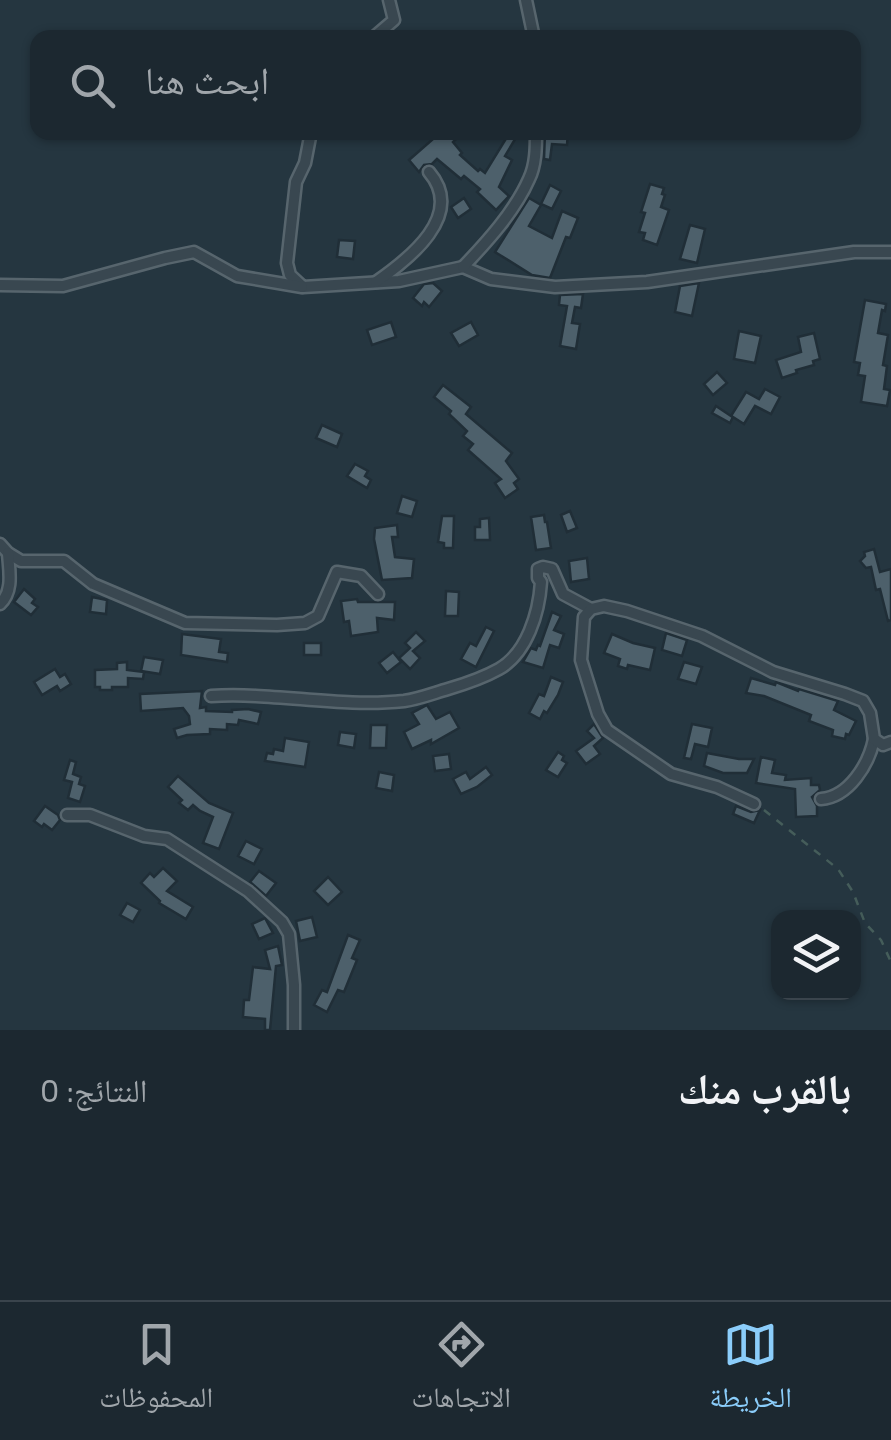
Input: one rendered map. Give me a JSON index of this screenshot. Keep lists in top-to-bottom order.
{
  "page": {
    "search": "ابحث هنا",
    "heading": ["بالقرب منك", "النتائج: 0"],
    "nav": ["الخريطة", "الاتجاهات", "المحفوظات"]
  }
}
